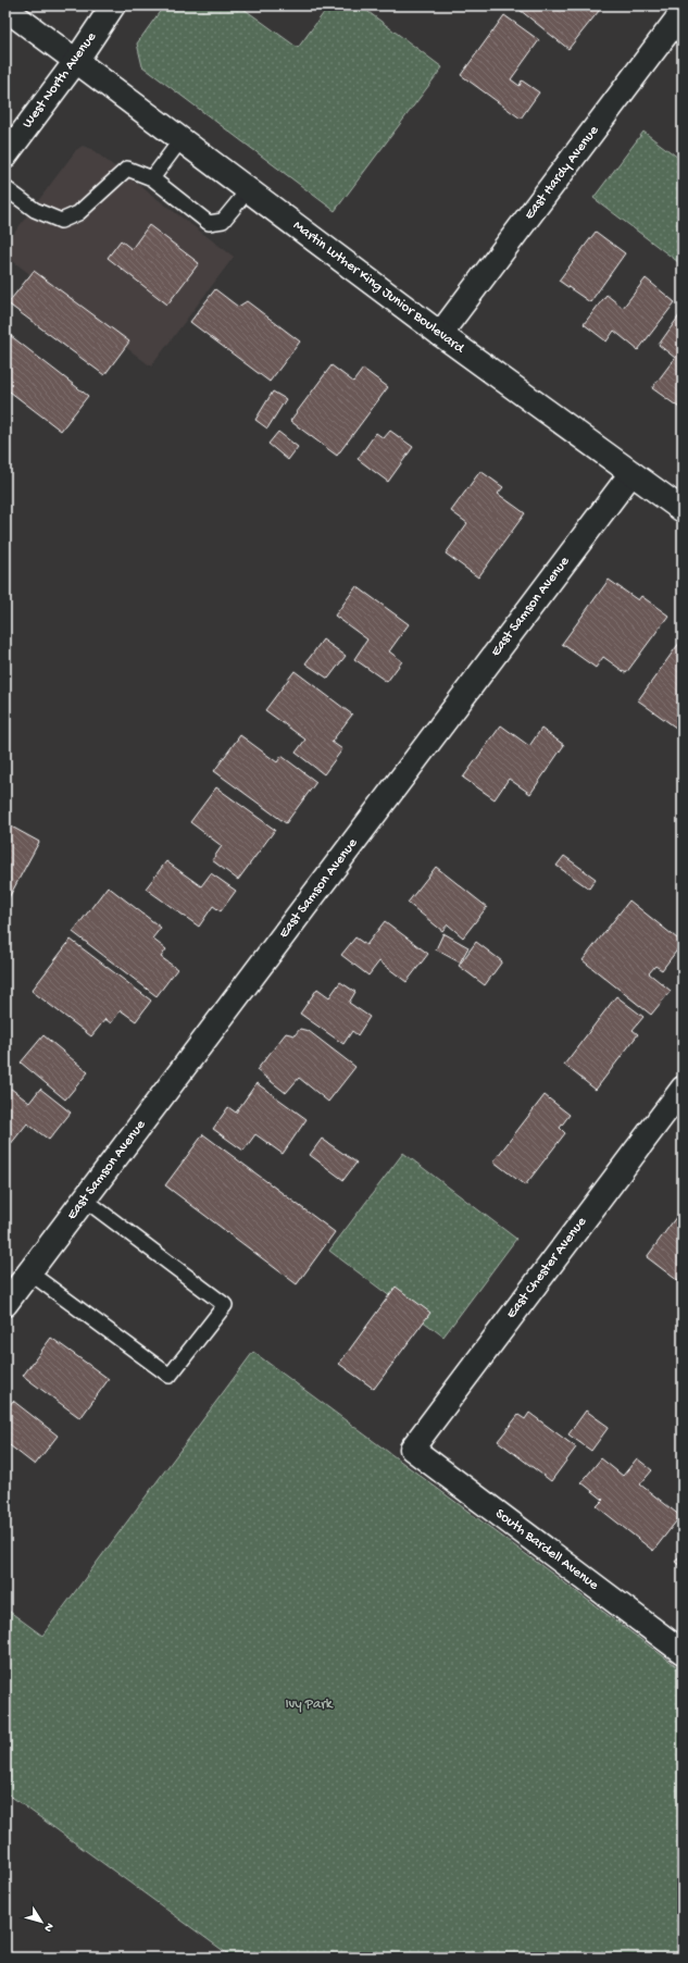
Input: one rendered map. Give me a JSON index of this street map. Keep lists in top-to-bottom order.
{
  "streets": {
    "street": [
      "West North Avenue",
      "East Hardy Avenue",
      "Martin Luther King Junior Boulevard",
      "East Samson Avenue",
      "East Chester Avenue",
      "South Bardell Avenue"
    ]
  },
  "crossings": [
    ["West North Avenue", "Martin Luther King Junior Boulevard"],
    ["East Hardy Avenue", "Martin Luther King Junior Boulevard"],
    ["Martin Luther King Junior Boulevard", "East Samson Avenue"],
    ["East Chester Avenue", "South Bardell Avenue"]
  ],
  "parks": ["Ivy Park"],
  "north": "bottom right"
}
